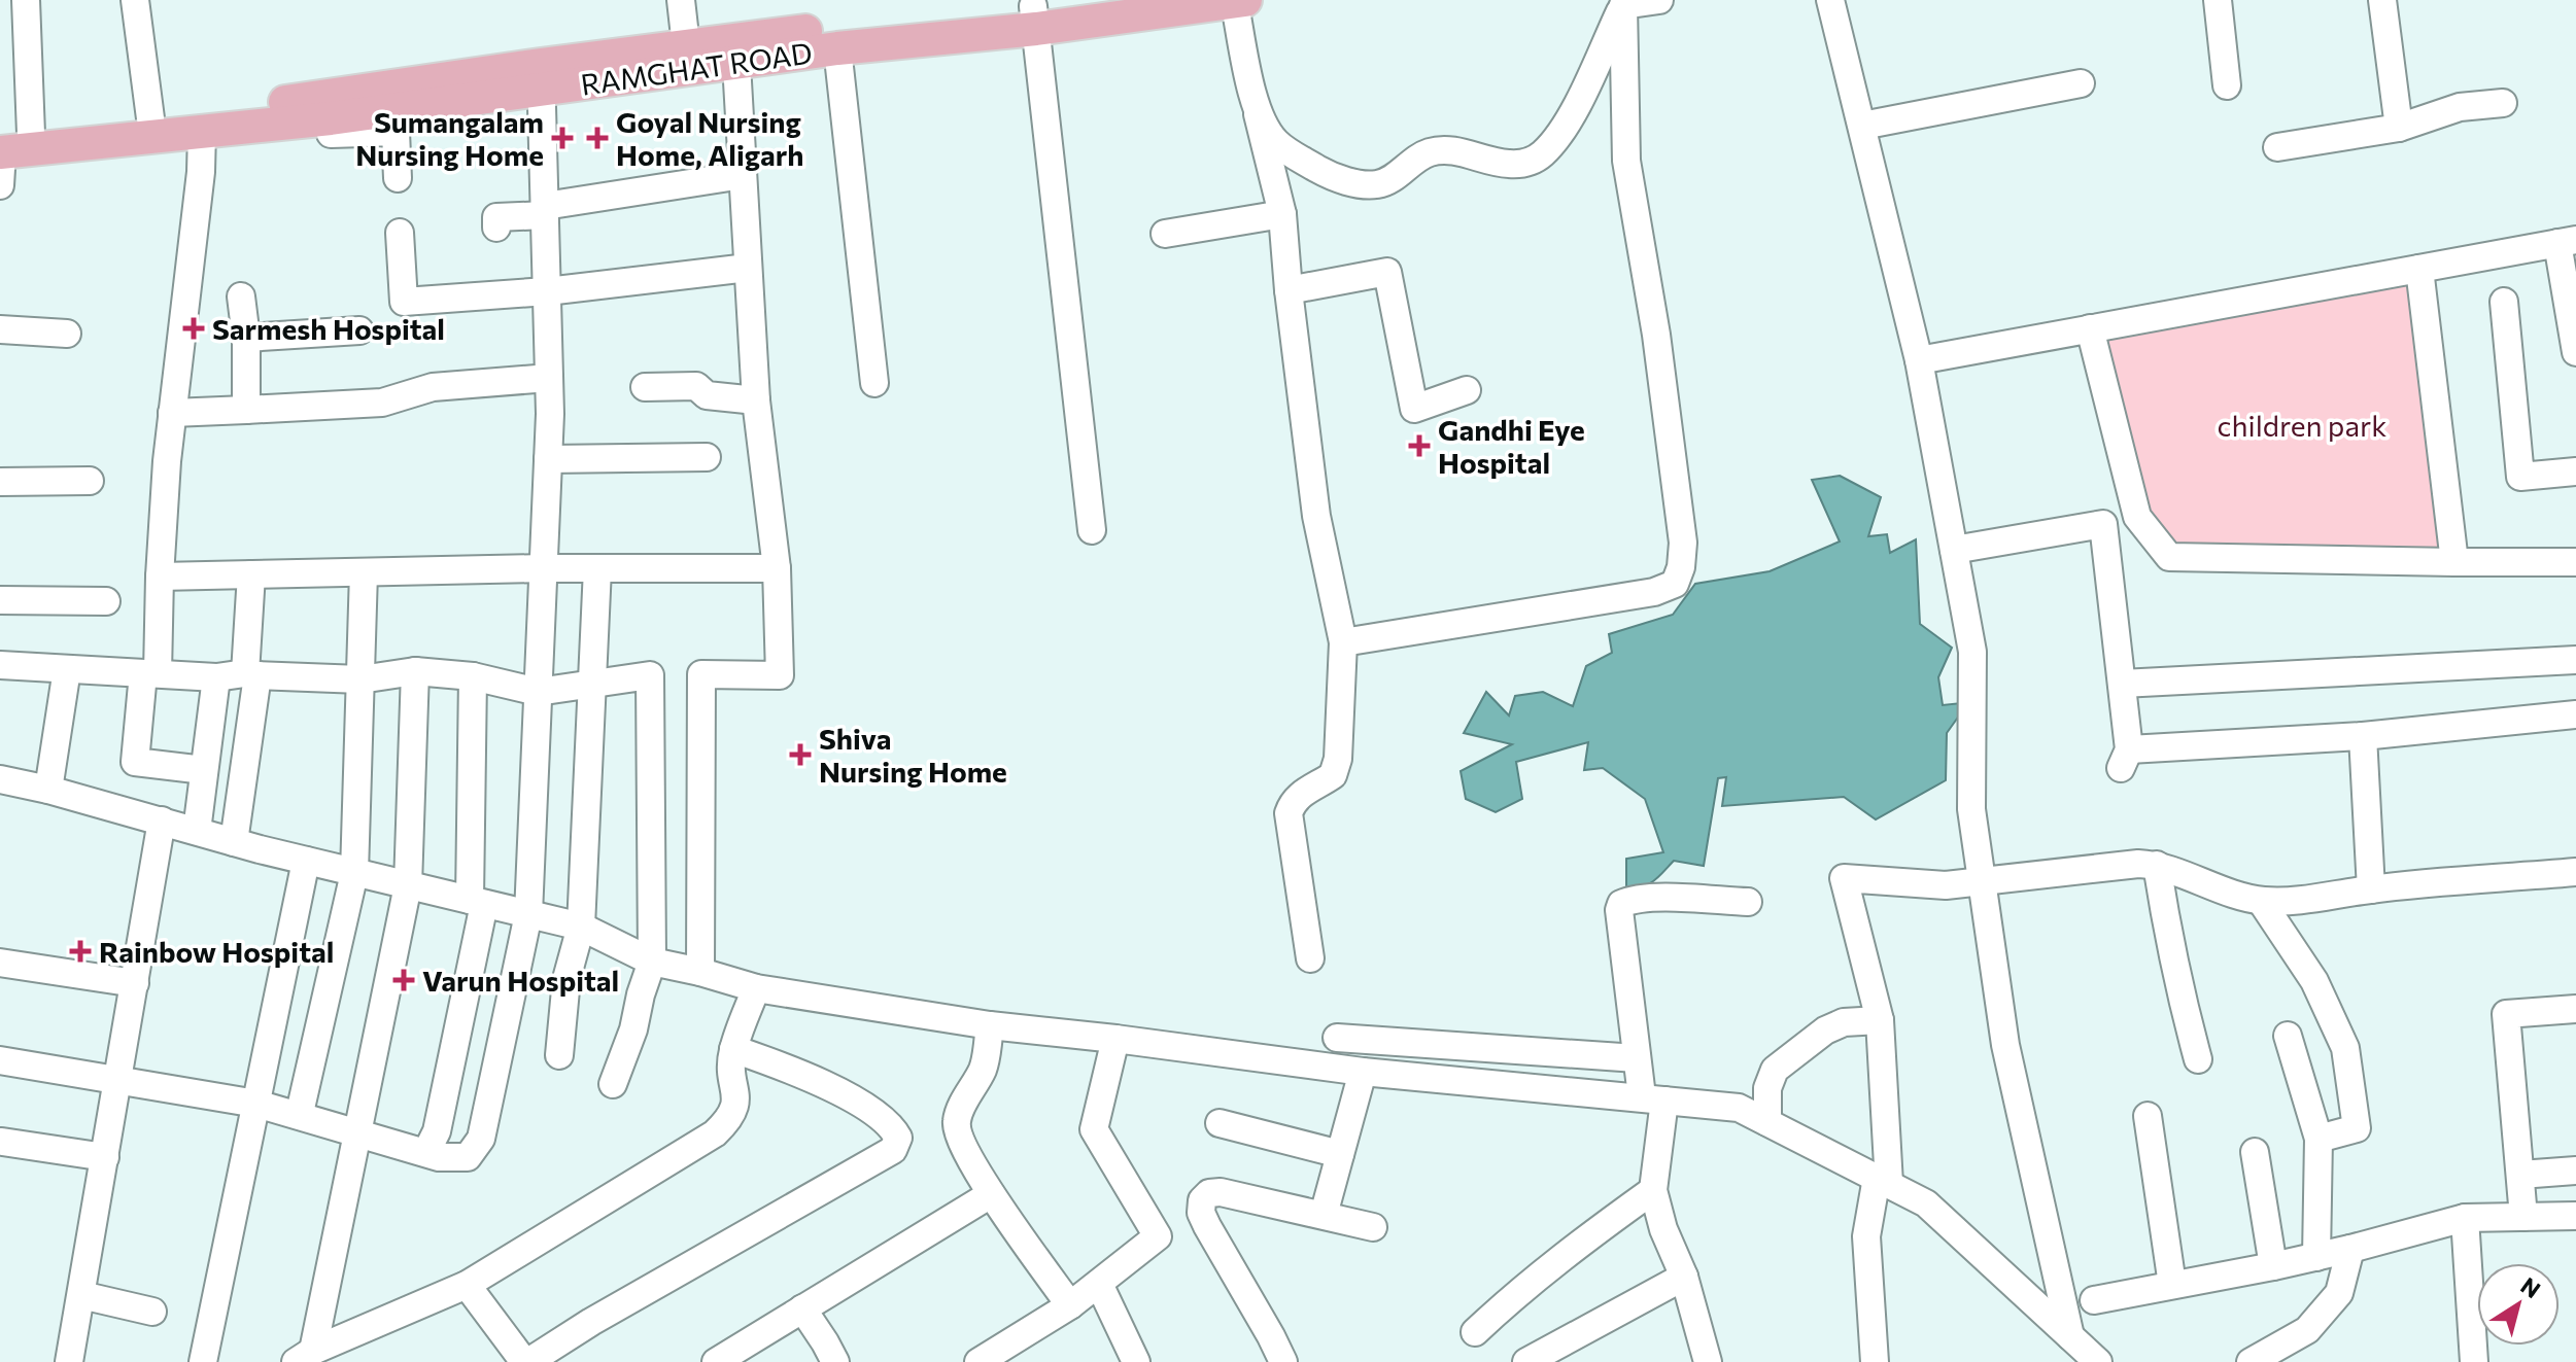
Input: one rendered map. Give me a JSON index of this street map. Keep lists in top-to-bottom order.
{
  "streets": {
    "main road": ["RAMGHAT ROAD"]
  },
  "parks": ["children park"],
  "places": {
    "health": [
      "Sumangalam Nursing Home",
      "Goyal Nursing Home, Aligarh",
      "Sarmesh Hospital",
      "Gandhi Eye Hospital",
      "Shiva Nursing Home",
      "Rainbow Hospital",
      "Varun Hospital"
    ]
  },
  "north": "top right"
}
